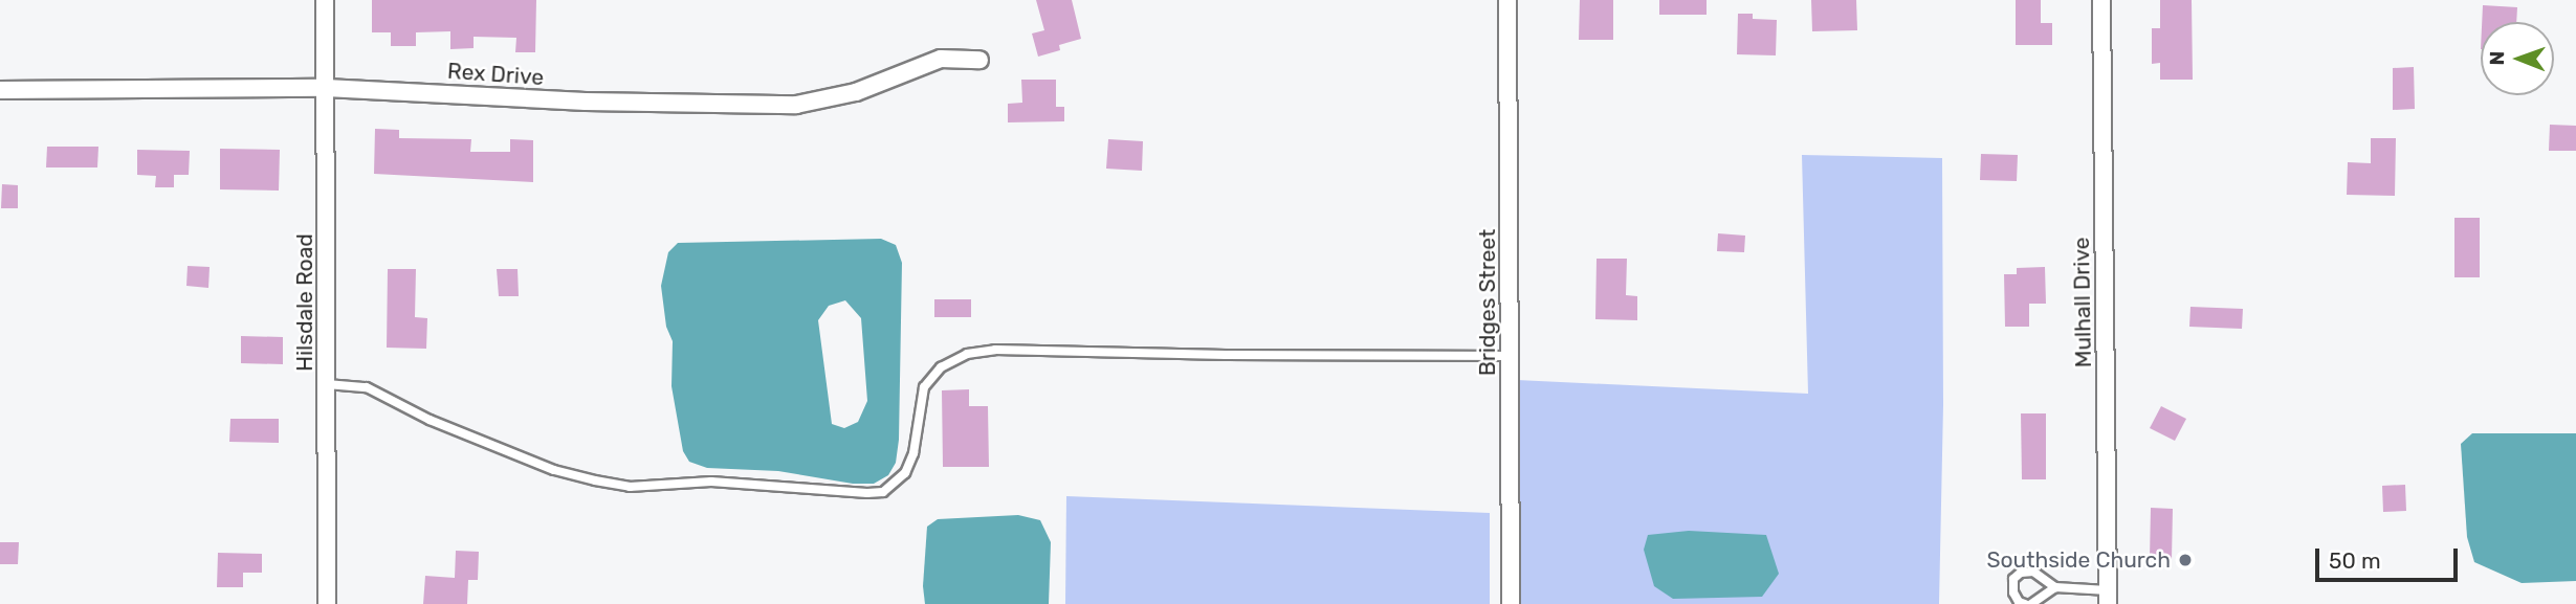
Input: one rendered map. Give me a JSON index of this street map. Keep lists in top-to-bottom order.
{
  "streets": {
    "street": [
      "Rex Drive",
      "Hilsdale Road",
      "Bridges Street",
      "Mulhall Drive"
    ]
  },
  "crossings": [
    ["Rex Drive", "Hilsdale Road"]
  ],
  "places": ["Southside Church"],
  "scale_bar": "50 m",
  "north": "left"
}
